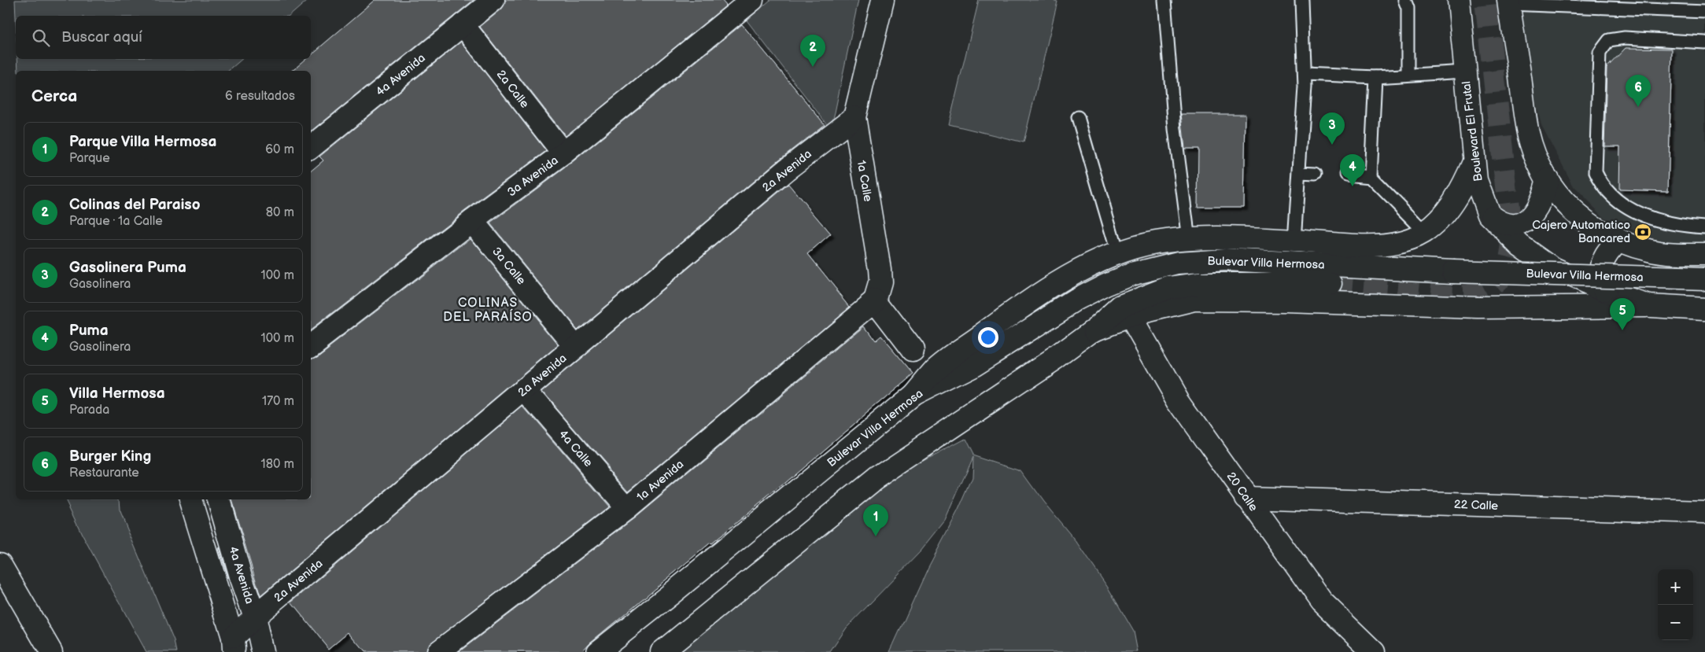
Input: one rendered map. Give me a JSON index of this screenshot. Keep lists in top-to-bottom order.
{
  "streets": {
    "street": [
      "4a Avenida",
      "2a Calle",
      "Boulevard El Frutal",
      "2a Avenida",
      "3a Avenida",
      "1a Calle",
      "Bulevar Villa Hermosa",
      "3a Calle",
      "4a Calle",
      "1a Avenida",
      "20 Calle",
      "22 Calle"
    ]
  },
  "crossings": [
    ["4a Avenida", "2a Calle"],
    ["4a Avenida", "2a Avenida"],
    ["2a Calle", "3a Avenida"],
    ["2a Avenida", "1a Calle"],
    ["2a Avenida", "3a Calle"],
    ["2a Avenida", "4a Calle"],
    ["3a Avenida", "3a Calle"],
    ["1a Calle", "1a Avenida"],
    ["4a Calle", "1a Avenida"],
    ["20 Calle", "22 Calle"]
  ],
  "districts": ["COLINAS DEL PARAÍSO"],
  "places": {
    "bank": ["Cajero Automatico Bancared"]
  },
  "page": {
    "search": "Buscar aquí",
    "pins": [
      "2",
      "6",
      "3",
      "4",
      "5",
      "1"
    ],
    "heading": ["Cerca", "6 resultados"],
    "list": [
      {
        "mark": "1",
        "name": "Parque Villa Hermosa",
        "note": "Parque",
        "value": "60 m"
      },
      {
        "mark": "2",
        "name": "Colinas del Paraiso",
        "note": "Parque · 1a Calle",
        "value": "80 m"
      },
      {
        "mark": "3",
        "name": "Gasolinera Puma",
        "note": "Gasolinera",
        "value": "100 m"
      },
      {
        "mark": "4",
        "name": "Puma",
        "note": "Gasolinera",
        "value": "100 m"
      },
      {
        "mark": "5",
        "name": "Villa Hermosa",
        "note": "Parada",
        "value": "170 m"
      },
      {
        "mark": "6",
        "name": "Burger King",
        "note": "Restaurante",
        "value": "180 m"
      }
    ],
    "map_buttons": ["+", "−"]
  }
}
